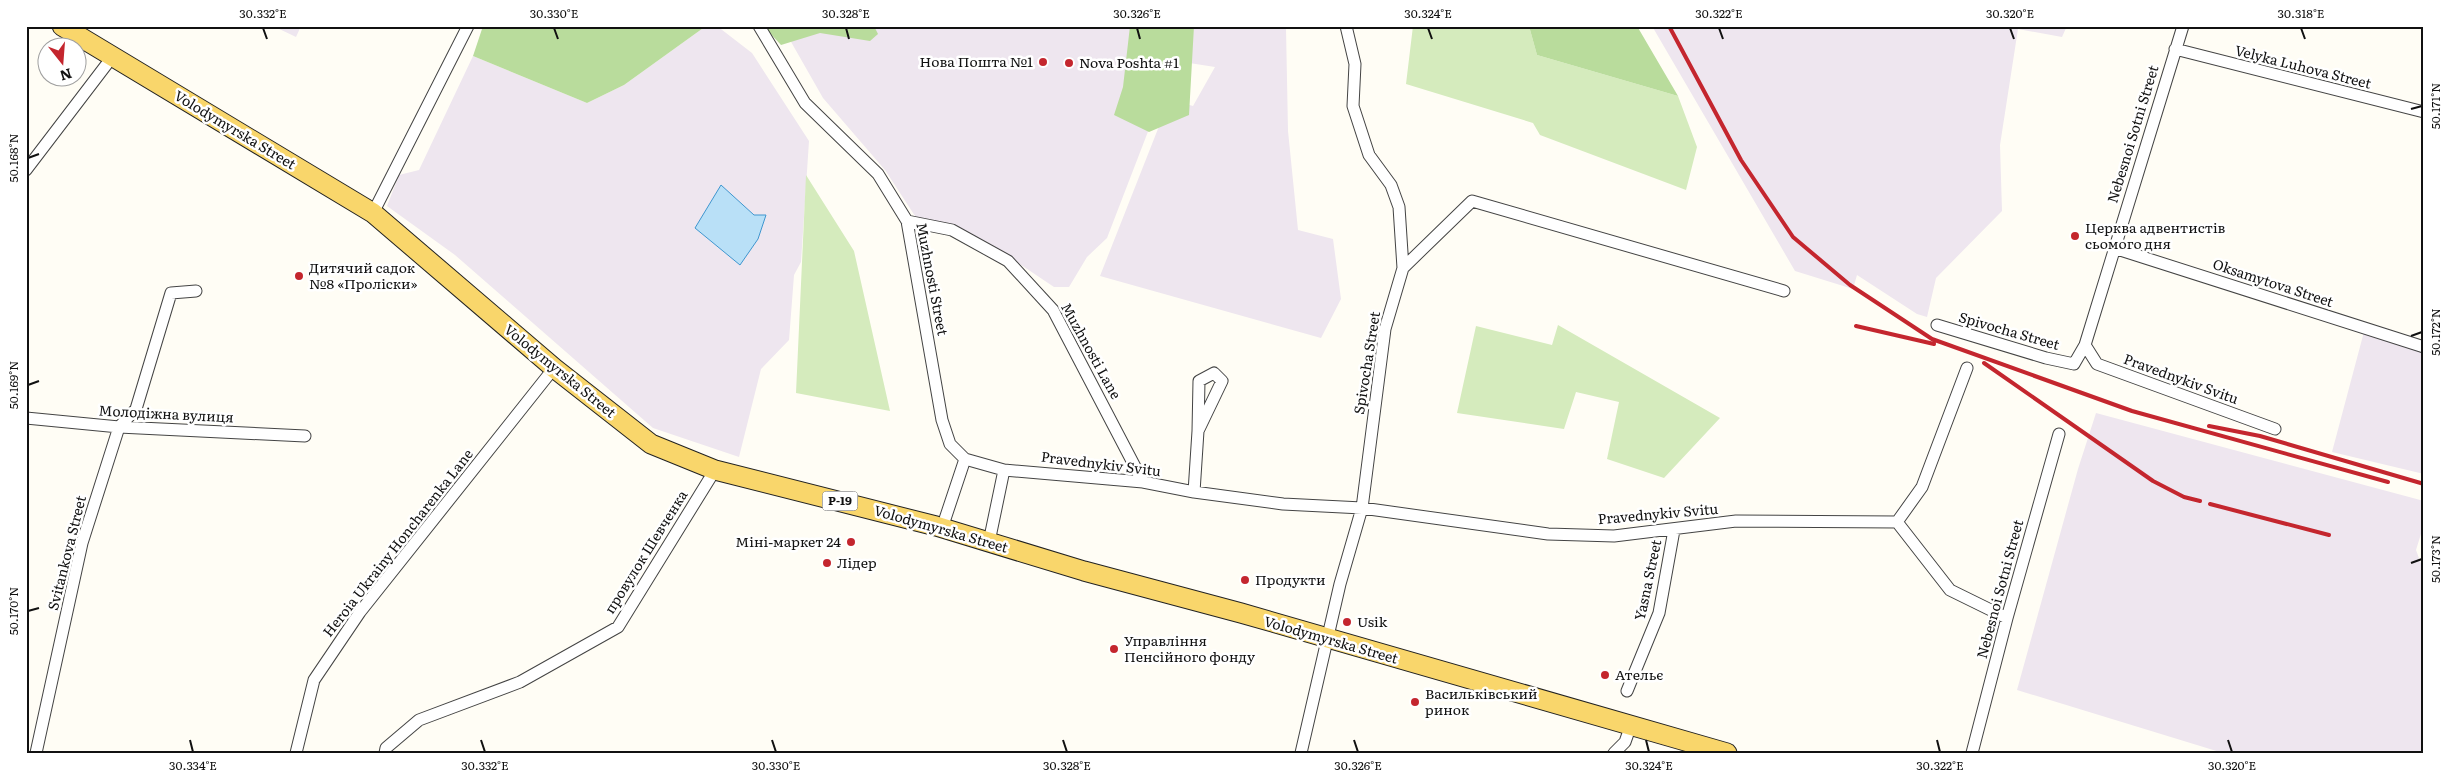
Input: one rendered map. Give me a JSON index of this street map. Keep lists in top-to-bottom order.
{
  "streets": {
    "main road": ["Volodymyrska Street", "Р-19"],
    "street": [
      "Velyka Luhova Street",
      "Nebesnoi Sotni Street",
      "Muzhnosti Street",
      "Oksamytova Street",
      "Spivocha Street",
      "Muzhnosti Lane",
      "Pravednykiv Svitu",
      "Молодіжна вулиця",
      "Heroia Ukrainy Honcharenka Lane",
      "провулок Шевченка",
      "Svitankova Street",
      "Yasna Street"
    ]
  },
  "crossings": [
    ["Velyka Luhova Street", "Nebesnoi Sotni Street"],
    ["Volodymyrska Street", "Spivocha Street"],
    ["Volodymyrska Street", "Heroia Ukrainy Honcharenka Lane"],
    ["Volodymyrska Street", "провулок Шевченка"],
    ["Nebesnoi Sotni Street", "Oksamytova Street"],
    ["Nebesnoi Sotni Street", "Spivocha Street"],
    ["Nebesnoi Sotni Street", "Pravednykiv Svitu"],
    ["Muzhnosti Street", "Muzhnosti Lane"],
    ["Muzhnosti Street", "Pravednykiv Svitu"],
    ["Spivocha Street", "Pravednykiv Svitu"],
    ["Muzhnosti Lane", "Pravednykiv Svitu"],
    ["Pravednykiv Svitu", "Yasna Street"],
    ["Молодіжна вулиця", "Svitankova Street"]
  ],
  "places": [
    "Нова Пошта №1",
    "Nova Poshta #1",
    "Церква адвентистів сьомого дня",
    "Дитячий садок №8 «Проліски»",
    "Міні-маркет 24",
    "Лідер",
    "Продукти",
    "Usik",
    "Управління Пенсійного фонду",
    "Ательє",
    "Васильківський ринок"
  ],
  "north": "bottom",
  "coordinates": [
    "30.332°E",
    "30.330°E",
    "30.328°E",
    "30.326°E",
    "30.324°E",
    "30.322°E",
    "30.320°E",
    "30.318°E",
    "50.171°N",
    "50.168°N",
    "50.172°N",
    "50.169°N",
    "50.173°N",
    "50.170°N",
    "30.334°E"
  ]
}
